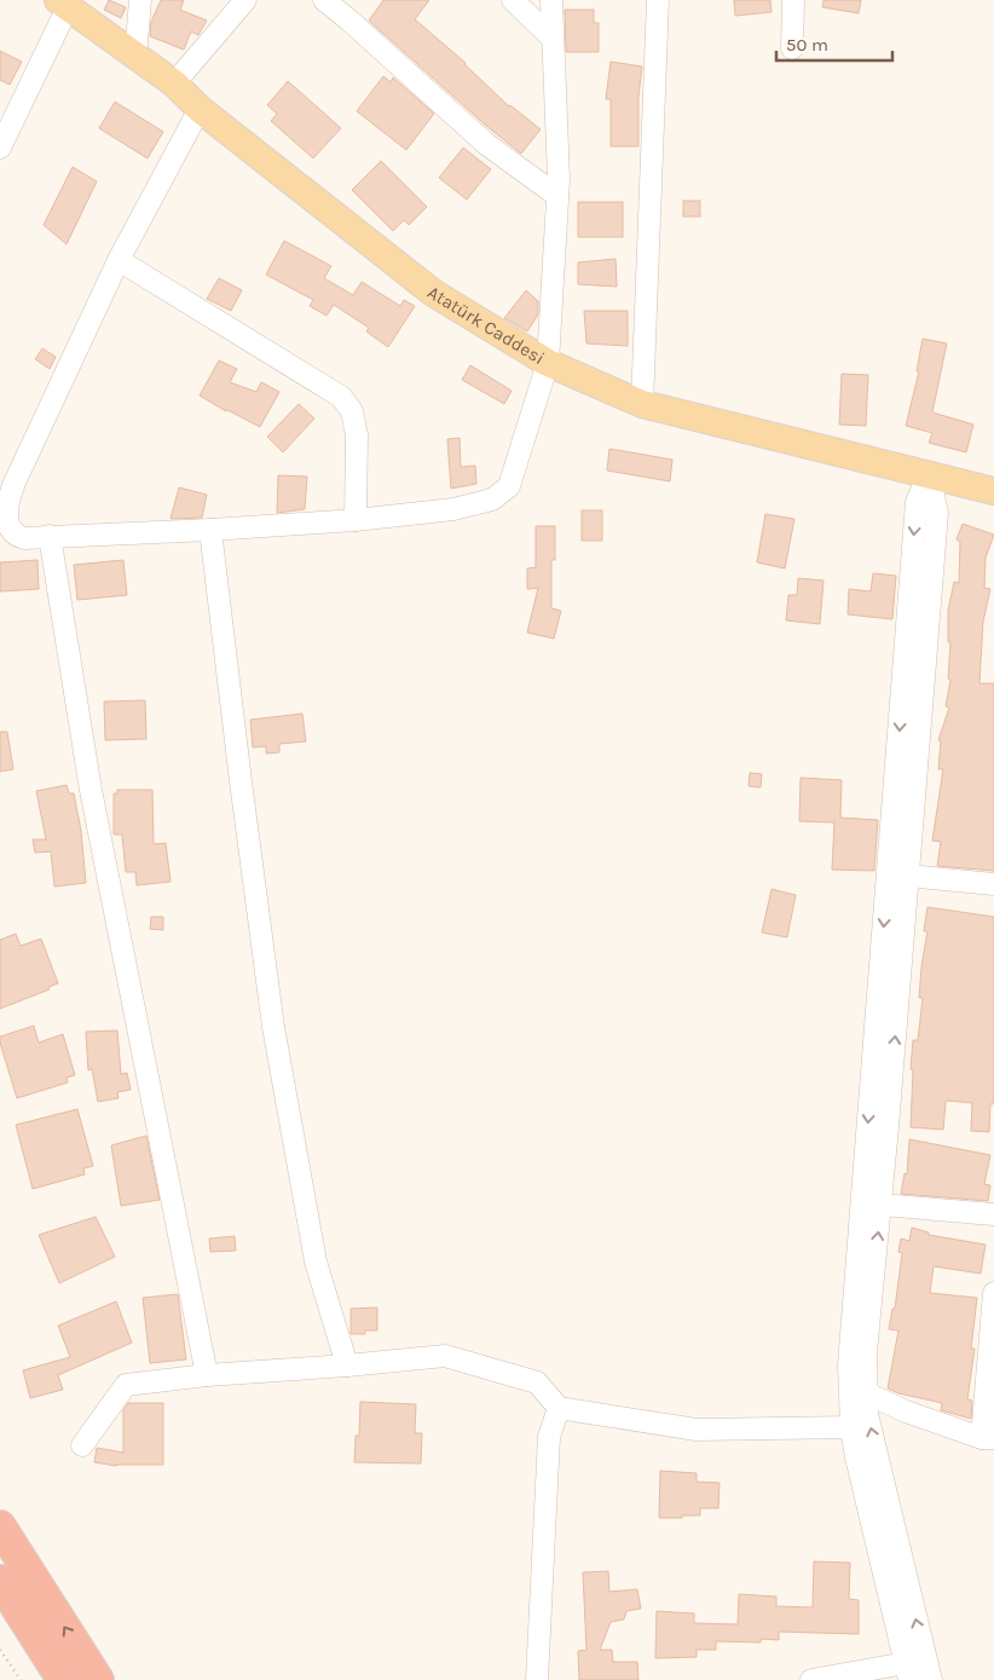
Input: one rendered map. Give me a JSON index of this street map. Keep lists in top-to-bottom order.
{
  "streets": {
    "main road": ["Atatürk Caddesi"]
  },
  "scale_bar": "50 m"
}
